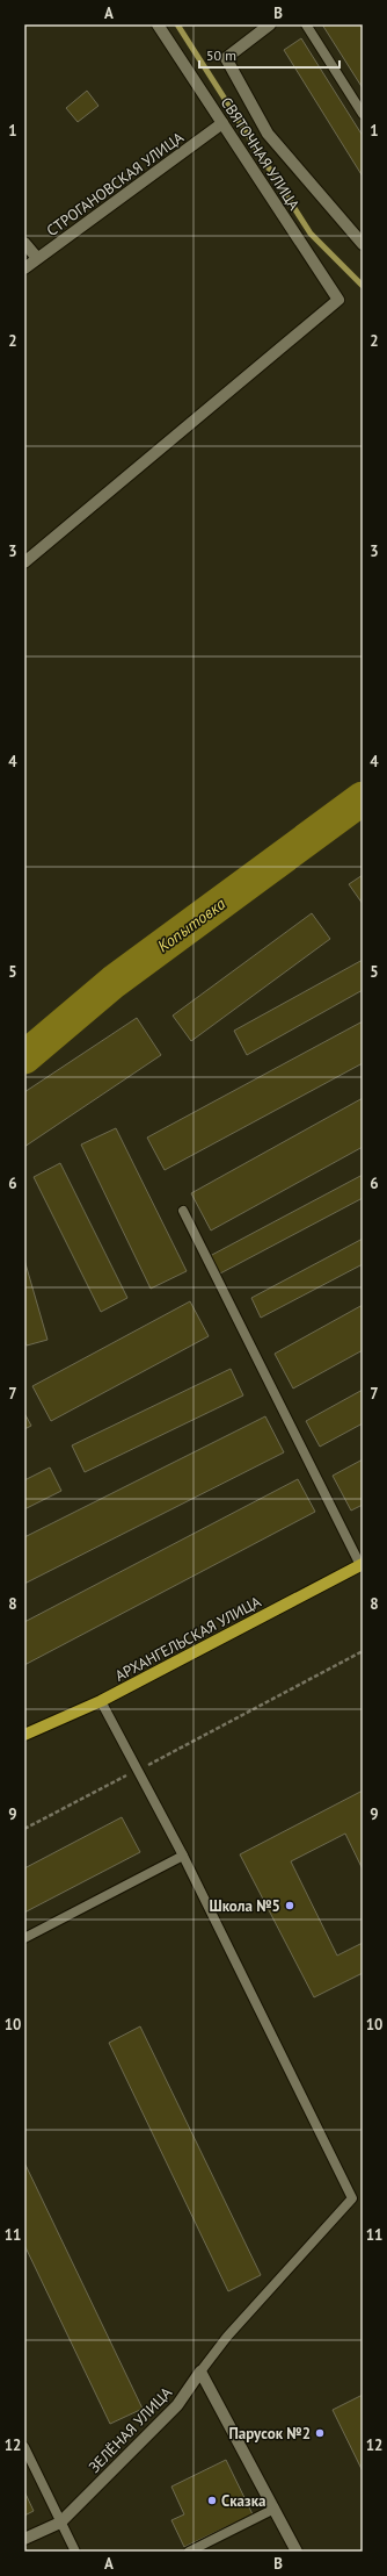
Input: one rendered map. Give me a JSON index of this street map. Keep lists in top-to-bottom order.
{
  "streets": {
    "main road": ["АРХАНГЕЛЬСКАЯ УЛИЦА"],
    "street": ["СВЯТОЧНАЯ УЛИЦА", "СТРОГАНОВСКАЯ УЛИЦА", "ЗЕЛЁНАЯ УЛИЦА"]
  },
  "crossings": [
    ["СВЯТОЧНАЯ УЛИЦА", "СТРОГАНОВСКАЯ УЛИЦА"]
  ],
  "water": ["Копытовка"],
  "places": ["Школа №5", "Парусок №2", "Сказка"],
  "scale_bar": "50 m",
  "grid": {
    "columns": ["A", "B"],
    "rows": [
      "1",
      "2",
      "3",
      "4",
      "5",
      "6",
      "7",
      "8",
      "9",
      "10",
      "11",
      "12"
    ]
  }
}
